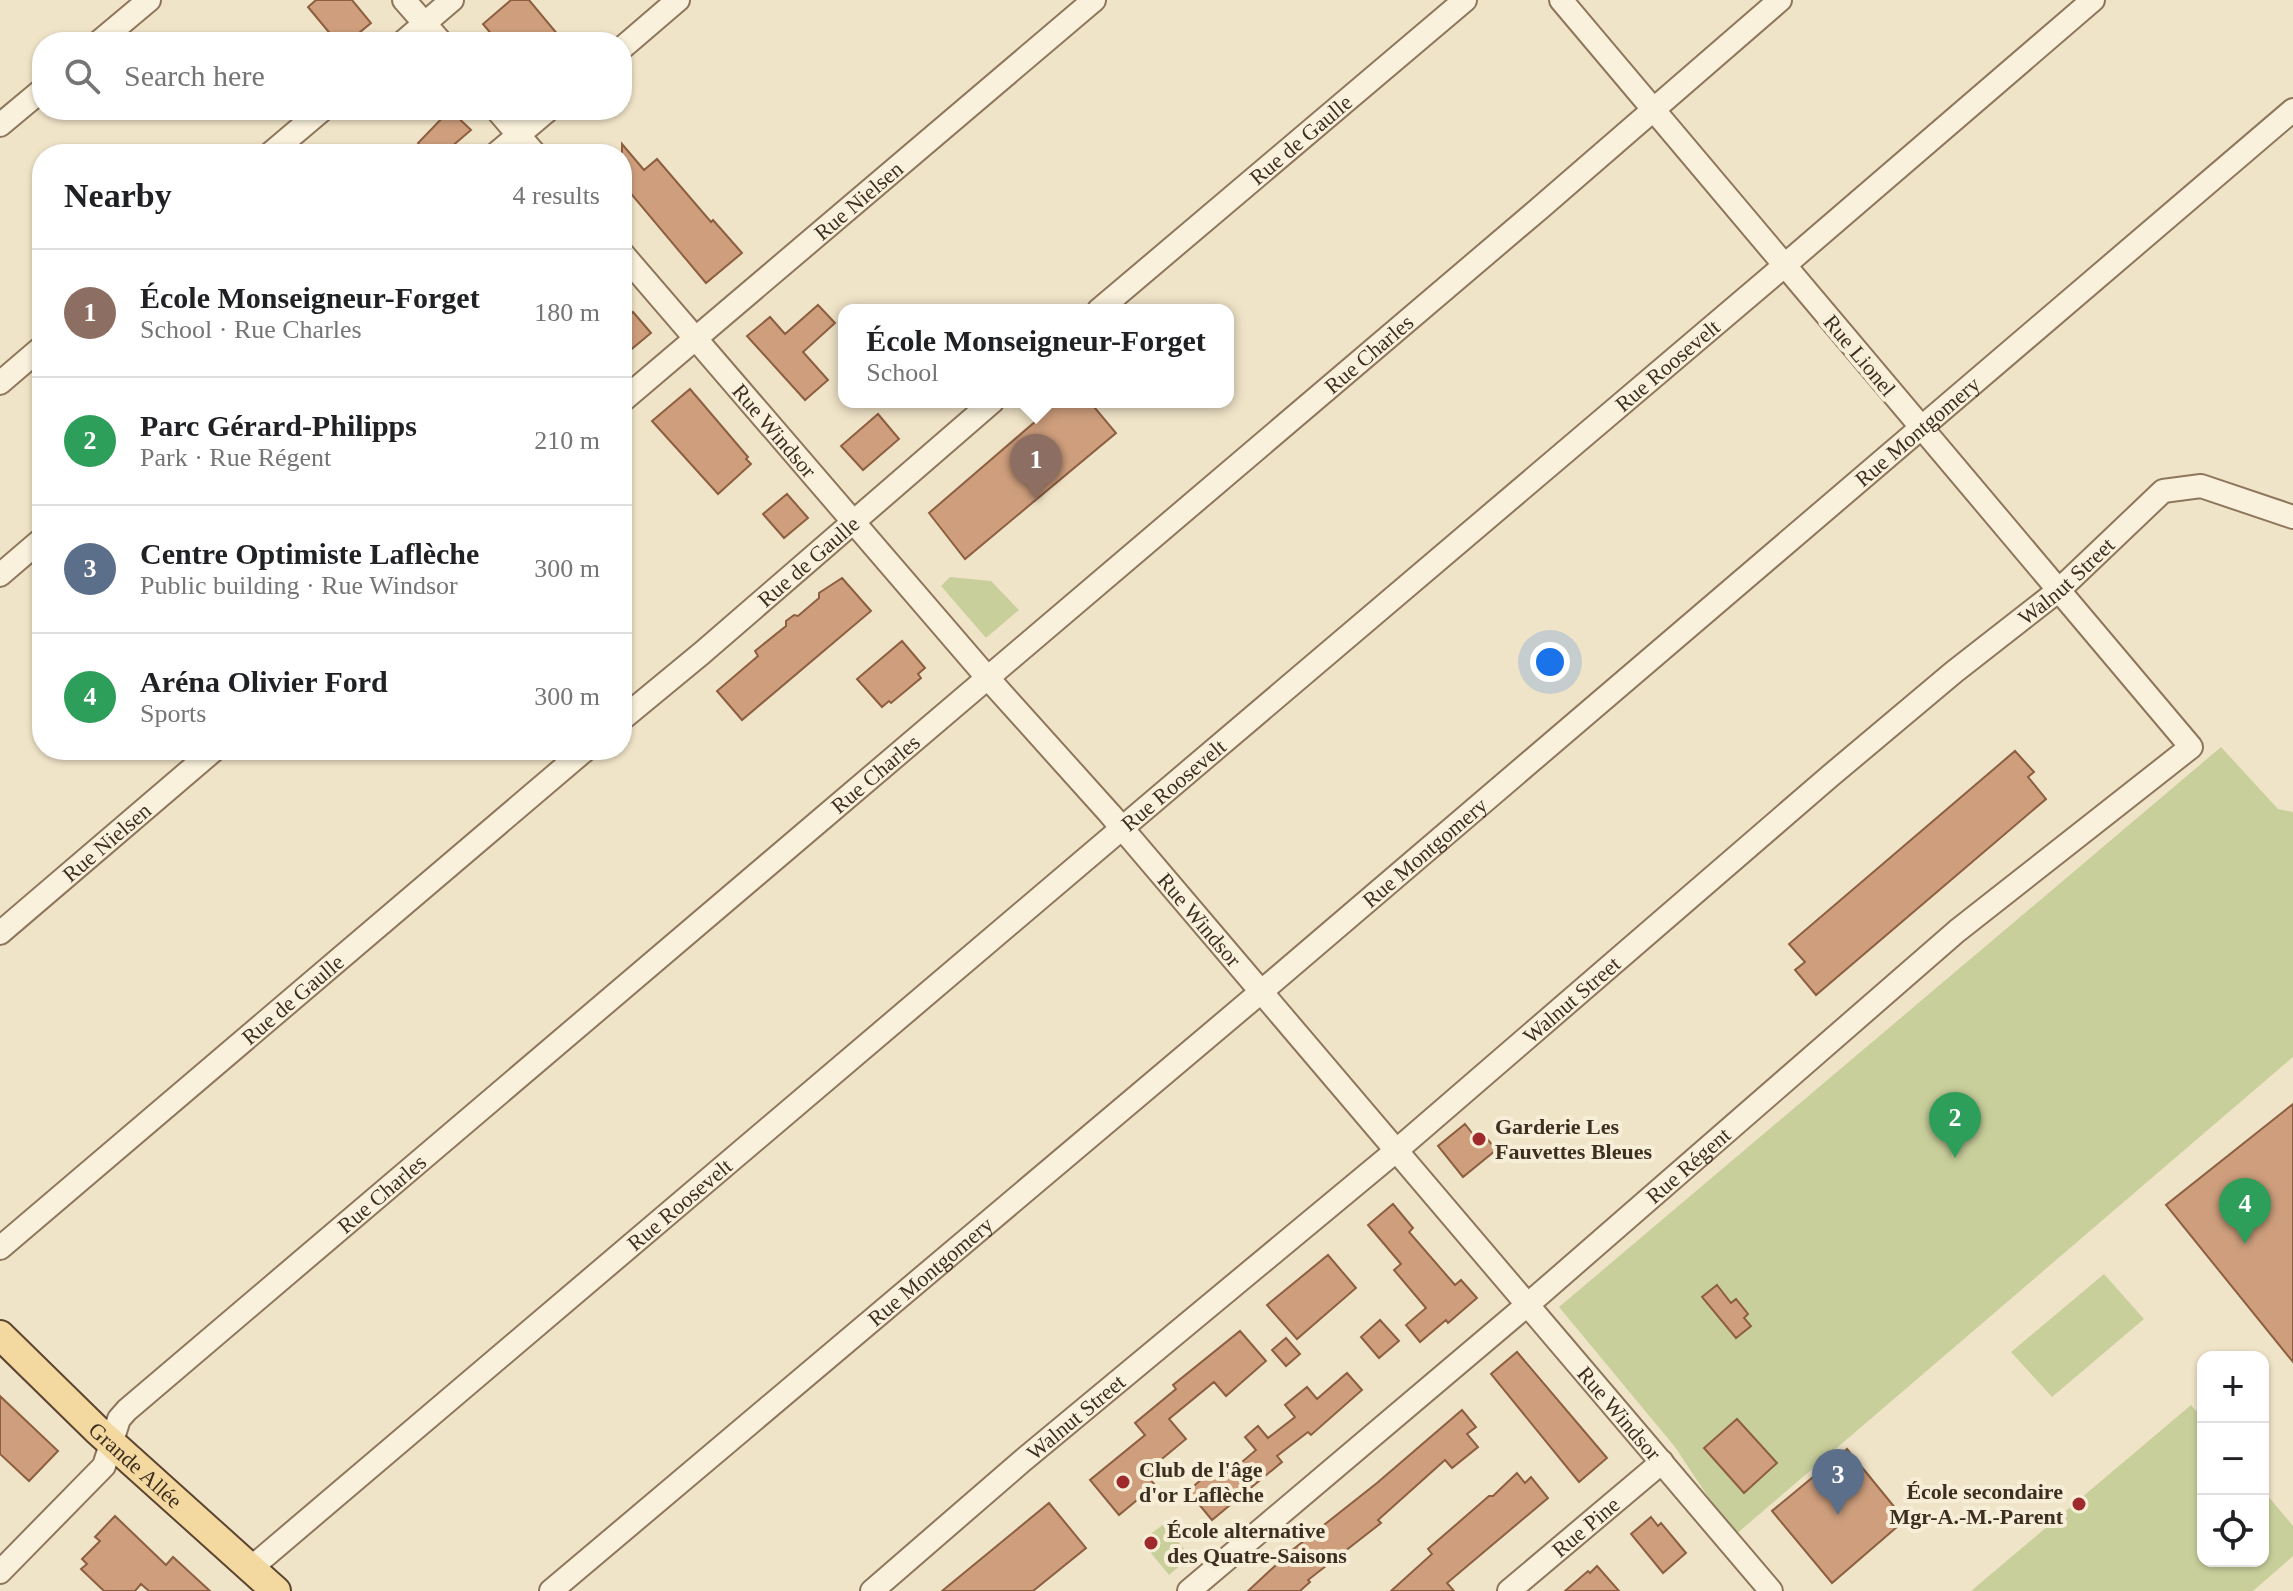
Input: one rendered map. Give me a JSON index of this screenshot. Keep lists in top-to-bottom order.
{
  "streets": {
    "main road": ["Grande Allée"],
    "street": [
      "Rue de Gaulle",
      "Rue Nielsen",
      "Rue Charles",
      "Rue Lionel",
      "Rue Roosevelt",
      "Rue Windsor",
      "Rue Montgomery",
      "Walnut Street",
      "Rue Régent",
      "Rue Pine"
    ]
  },
  "crossings": [
    ["Rue de Gaulle", "Rue Windsor"],
    ["Rue Nielsen", "Rue Windsor"],
    ["Rue Charles", "Rue Lionel"],
    ["Rue Charles", "Rue Windsor"],
    ["Rue Charles", "Grande Allée"],
    ["Rue Lionel", "Rue Roosevelt"],
    ["Rue Lionel", "Rue Montgomery"],
    ["Rue Lionel", "Walnut Street"],
    ["Rue Lionel", "Rue Régent"],
    ["Rue Roosevelt", "Rue Windsor"],
    ["Rue Roosevelt", "Grande Allée"],
    ["Rue Windsor", "Rue Montgomery"],
    ["Rue Windsor", "Walnut Street"],
    ["Rue Windsor", "Rue Régent"],
    ["Rue Windsor", "Rue Pine"]
  ],
  "places": [
    "Garderie Les Fauvettes Bleues",
    "Club de l'âge d'or Laflèche",
    "École secondaire Mgr-A.-M.-Parent",
    "École alternative des Quatre-Saisons"
  ],
  "page": {
    "search": "Search here",
    "heading": ["Nearby", "4 results"],
    "list": [
      {
        "mark": "1",
        "name": "École Monseigneur-Forget",
        "note": "School · Rue Charles",
        "value": "180 m"
      },
      {
        "mark": "2",
        "name": "Parc Gérard-Philipps",
        "note": "Park · Rue Régent",
        "value": "210 m"
      },
      {
        "mark": "3",
        "name": "Centre Optimiste Laflèche",
        "note": "Public building · Rue Windsor",
        "value": "300 m"
      },
      {
        "mark": "4",
        "name": "Aréna Olivier Ford",
        "note": "Sports",
        "value": "300 m"
      }
    ],
    "popup": ["École Monseigneur-Forget", "School"],
    "pins": [
      "1",
      "2",
      "4",
      "3"
    ],
    "map_buttons": ["+", "−"]
  }
}
